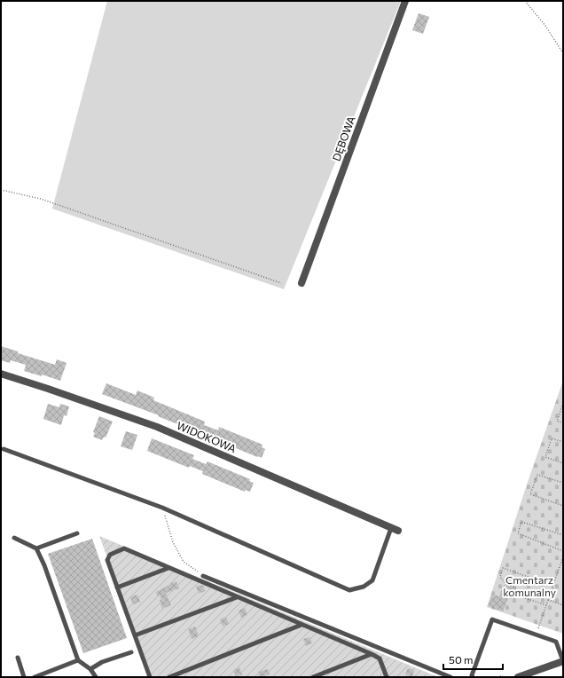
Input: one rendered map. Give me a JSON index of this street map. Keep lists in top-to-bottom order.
{
  "streets": {
    "street": ["DĘBOWA", "WIDOKOWA"]
  },
  "parks": ["Cmentarz komunalny"],
  "scale_bar": "50 m"
}
